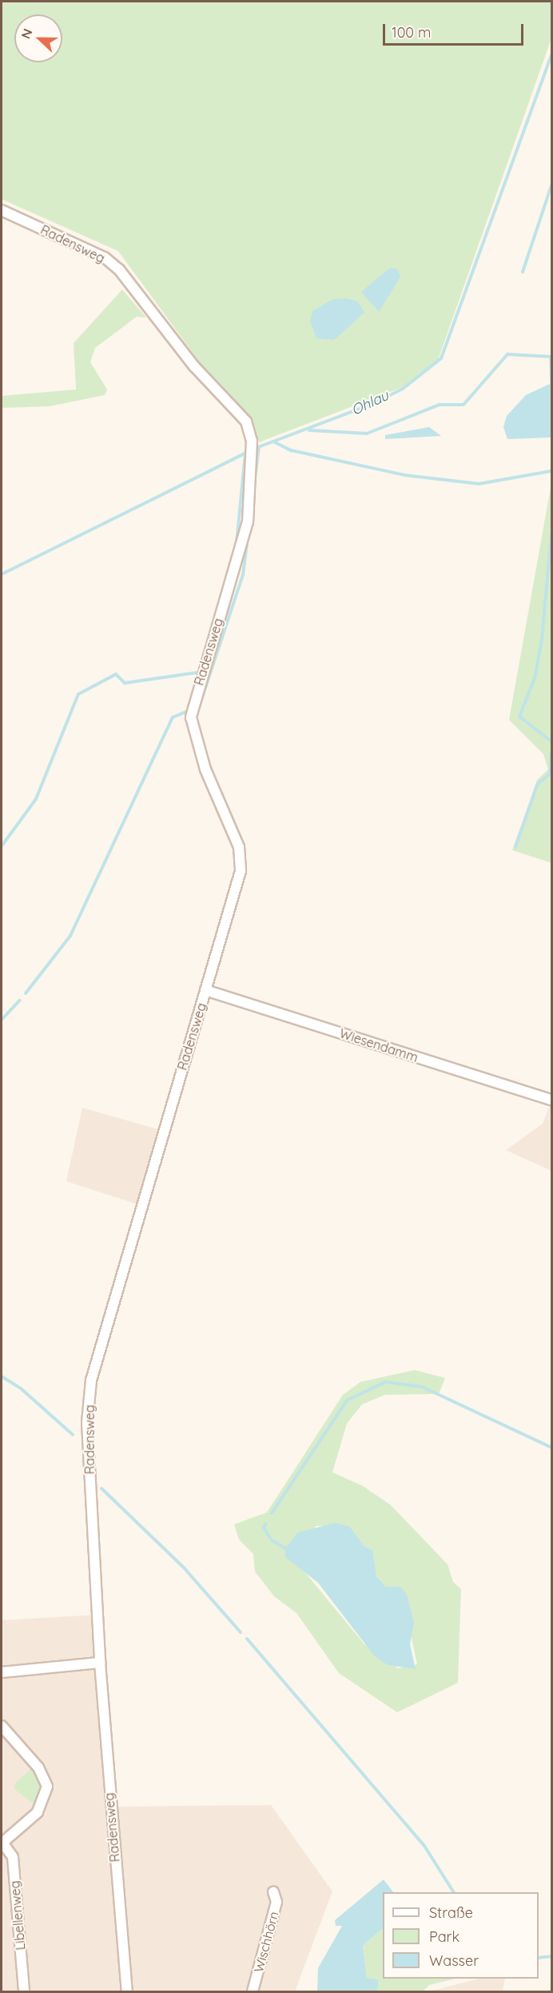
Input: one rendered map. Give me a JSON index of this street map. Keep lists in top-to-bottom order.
{
  "streets": {
    "street": [
      "Radensweg",
      "Wiesendamm",
      "Libellenweg",
      "Wischhörn"
    ]
  },
  "crossings": [
    ["Radensweg", "Wiesendamm"]
  ],
  "water": ["Ohlau"],
  "legend": ["Straße", "Park", "Wasser"],
  "scale_bar": "100 m",
  "north": "left"
}
